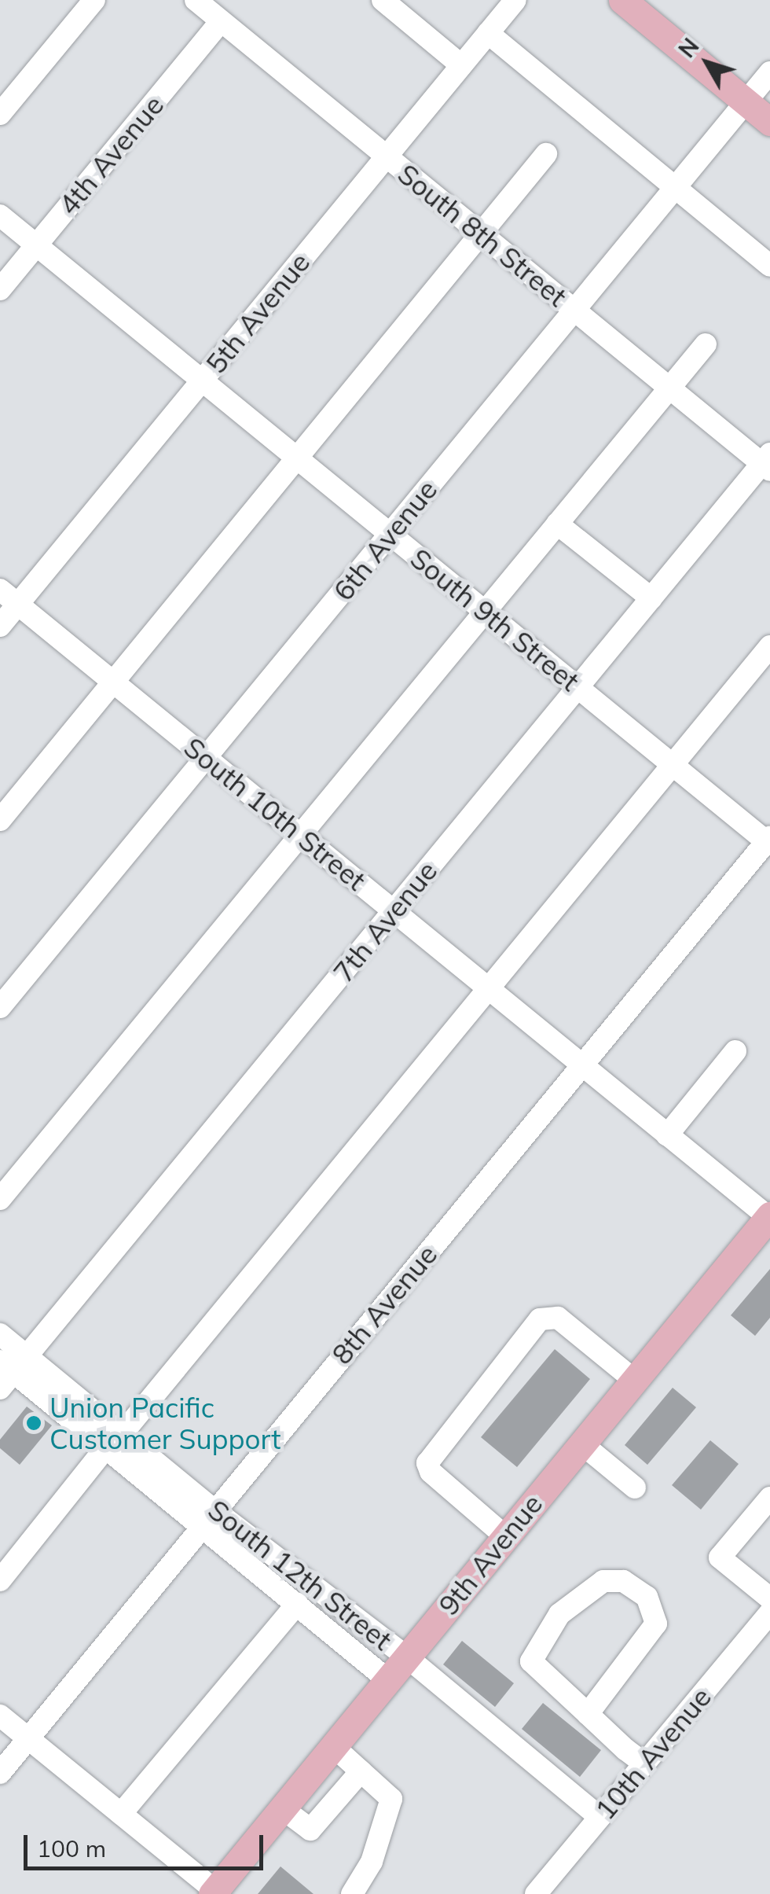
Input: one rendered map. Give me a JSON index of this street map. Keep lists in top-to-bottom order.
{
  "streets": {
    "main road": ["9th Avenue"],
    "street": [
      "4th Avenue",
      "South 8th Street",
      "5th Avenue",
      "6th Avenue",
      "South 9th Street",
      "South 10th Street",
      "7th Avenue",
      "8th Avenue",
      "South 12th Street",
      "10th Avenue"
    ]
  },
  "crossings": [
    ["4th Avenue", "South 8th Street"],
    ["4th Avenue", "South 9th Street"],
    ["South 8th Street", "5th Avenue"],
    ["South 8th Street", "6th Avenue"],
    ["South 8th Street", "7th Avenue"],
    ["5th Avenue", "South 9th Street"],
    ["5th Avenue", "South 10th Street"],
    ["6th Avenue", "South 9th Street"],
    ["6th Avenue", "South 10th Street"],
    ["South 9th Street", "7th Avenue"],
    ["South 9th Street", "8th Avenue"],
    ["South 10th Street", "7th Avenue"],
    ["South 10th Street", "8th Avenue"],
    ["South 10th Street", "9th Avenue"],
    ["8th Avenue", "South 12th Street"],
    ["9th Avenue", "South 12th Street"],
    ["South 12th Street", "10th Avenue"]
  ],
  "places": ["Union Pacific Customer Support"],
  "scale_bar": "100 m",
  "north": "top left"
}
